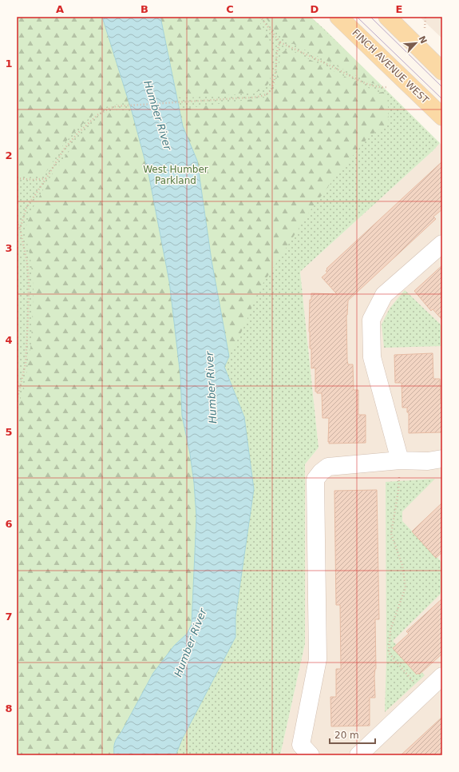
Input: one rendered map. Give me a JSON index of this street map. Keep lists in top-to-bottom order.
{
  "streets": {
    "main road": ["FINCH AVENUE WEST"]
  },
  "water": ["Humber River"],
  "parks": ["West Humber Parkland"],
  "scale_bar": "20 m",
  "north": "top right",
  "grid": {
    "columns": [
      "A",
      "B",
      "C",
      "D",
      "E"
    ],
    "rows": [
      "1",
      "2",
      "3",
      "4",
      "5",
      "6",
      "7",
      "8"
    ]
  }
}
